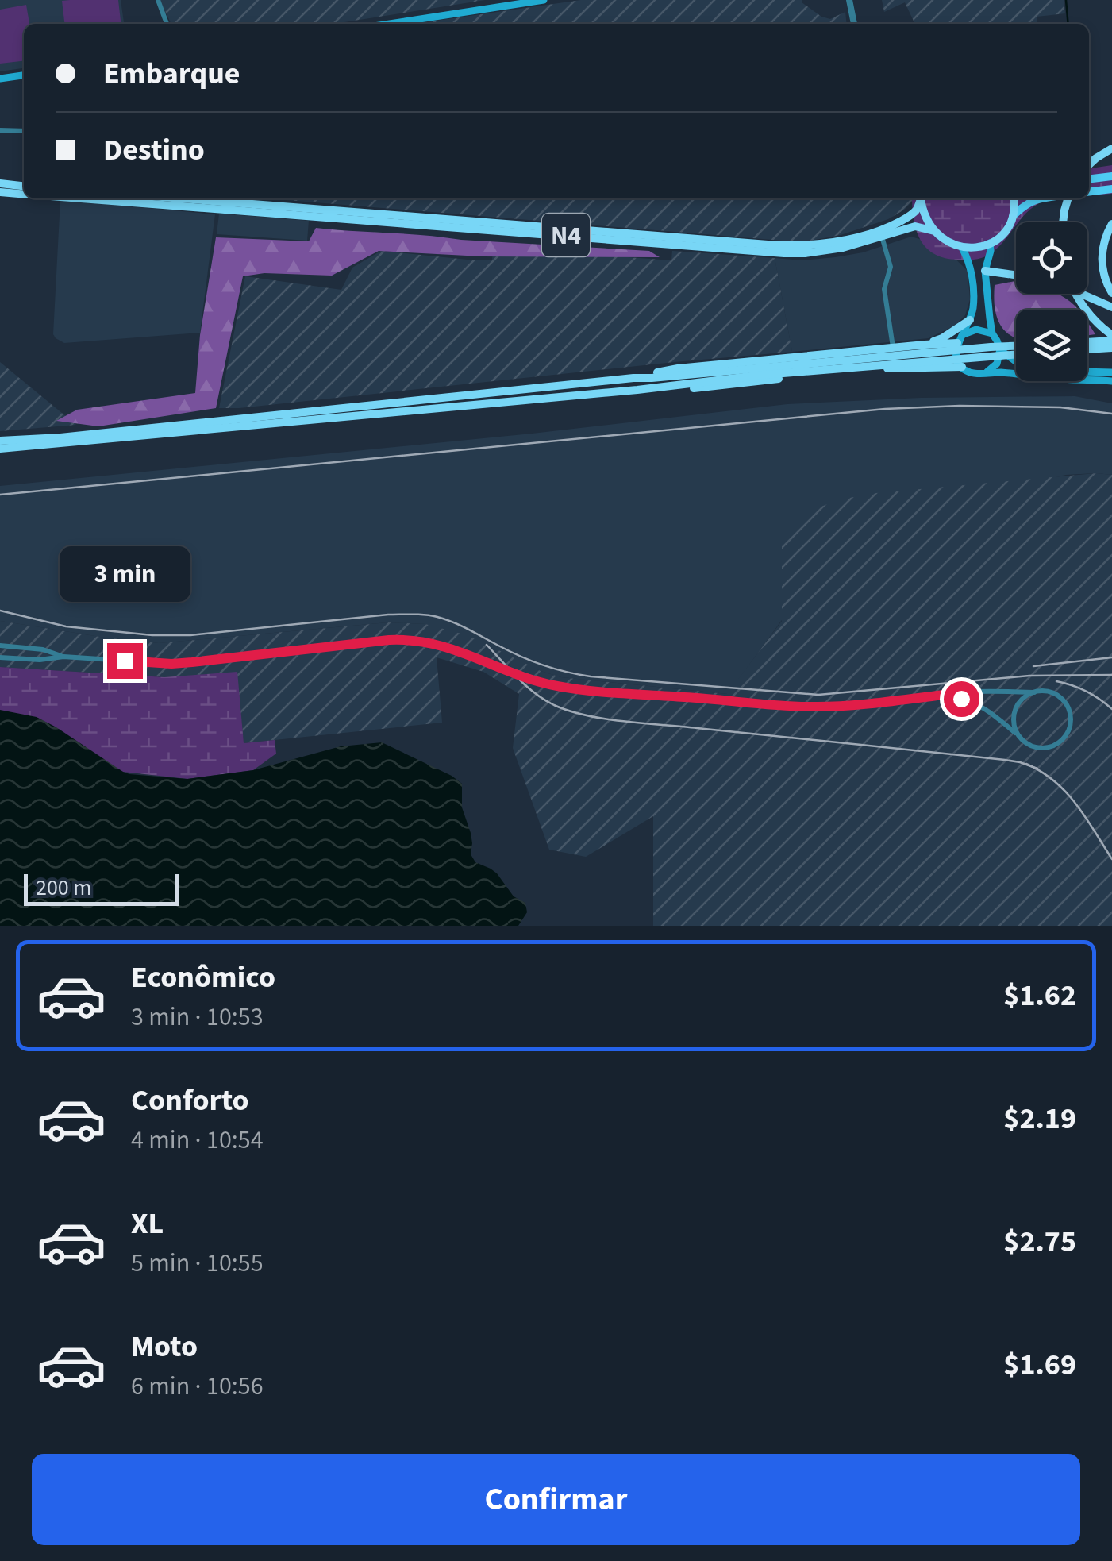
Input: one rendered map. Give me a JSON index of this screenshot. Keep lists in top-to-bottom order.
{
  "streets": {
    "highway": ["N4"]
  },
  "scale_bar": "200 m",
  "page": {
    "banner": ["Embarque", "Destino"],
    "bubble": "3 min",
    "scale": "200 m",
    "list": [
      {
        "name": "Econômico",
        "note": "3 min · 10:53",
        "value": "$1.62"
      },
      {
        "name": "Conforto",
        "note": "4 min · 10:54",
        "value": "$2.19"
      },
      {
        "name": "XL",
        "note": "5 min · 10:55",
        "value": "$2.75"
      },
      {
        "name": "Moto",
        "note": "6 min · 10:56",
        "value": "$1.69"
      }
    ],
    "buttons": "Confirmar"
  }
}
